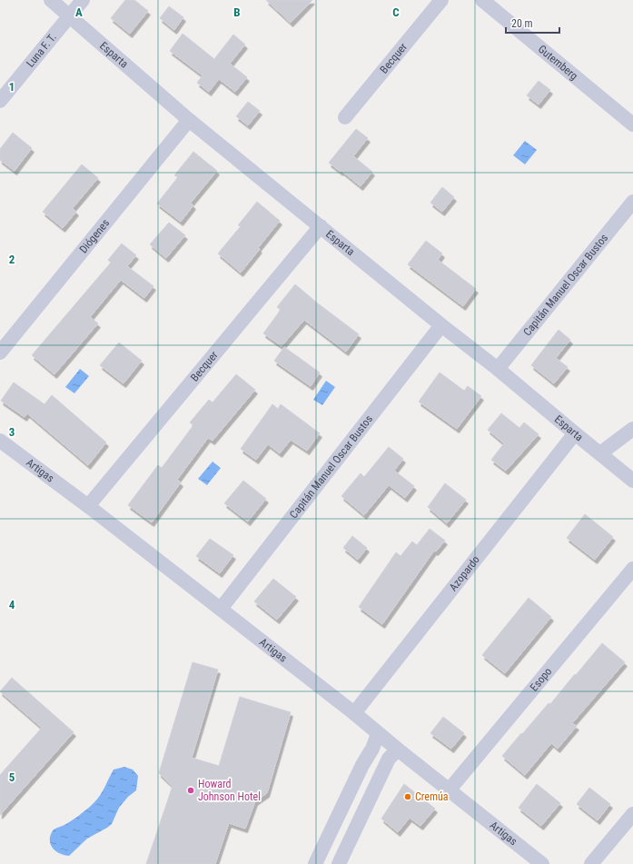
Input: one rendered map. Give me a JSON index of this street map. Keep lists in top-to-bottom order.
{
  "streets": {
    "street": [
      "Luna F. T.",
      "Esparta",
      "Becquer",
      "Gutemberg",
      "Diógenes",
      "Capitán Manuel Oscar Bustos",
      "Artigas",
      "Azopardo",
      "Esopo"
    ]
  },
  "crossings": [
    ["Luna F. T.", "Esparta"],
    ["Esparta", "Becquer"],
    ["Esparta", "Diógenes"],
    ["Esparta", "Capitán Manuel Oscar Bustos"],
    ["Esparta", "Azopardo"],
    ["Becquer", "Artigas"],
    ["Capitán Manuel Oscar Bustos", "Artigas"],
    ["Artigas", "Azopardo"],
    ["Artigas", "Esopo"]
  ],
  "places": ["Howard Johnson Hotel", "Cremúa"],
  "scale_bar": "20 m",
  "grid": {
    "columns": ["A", "B", "C"],
    "rows": [
      "1",
      "2",
      "3",
      "4",
      "5"
    ]
  }
}
